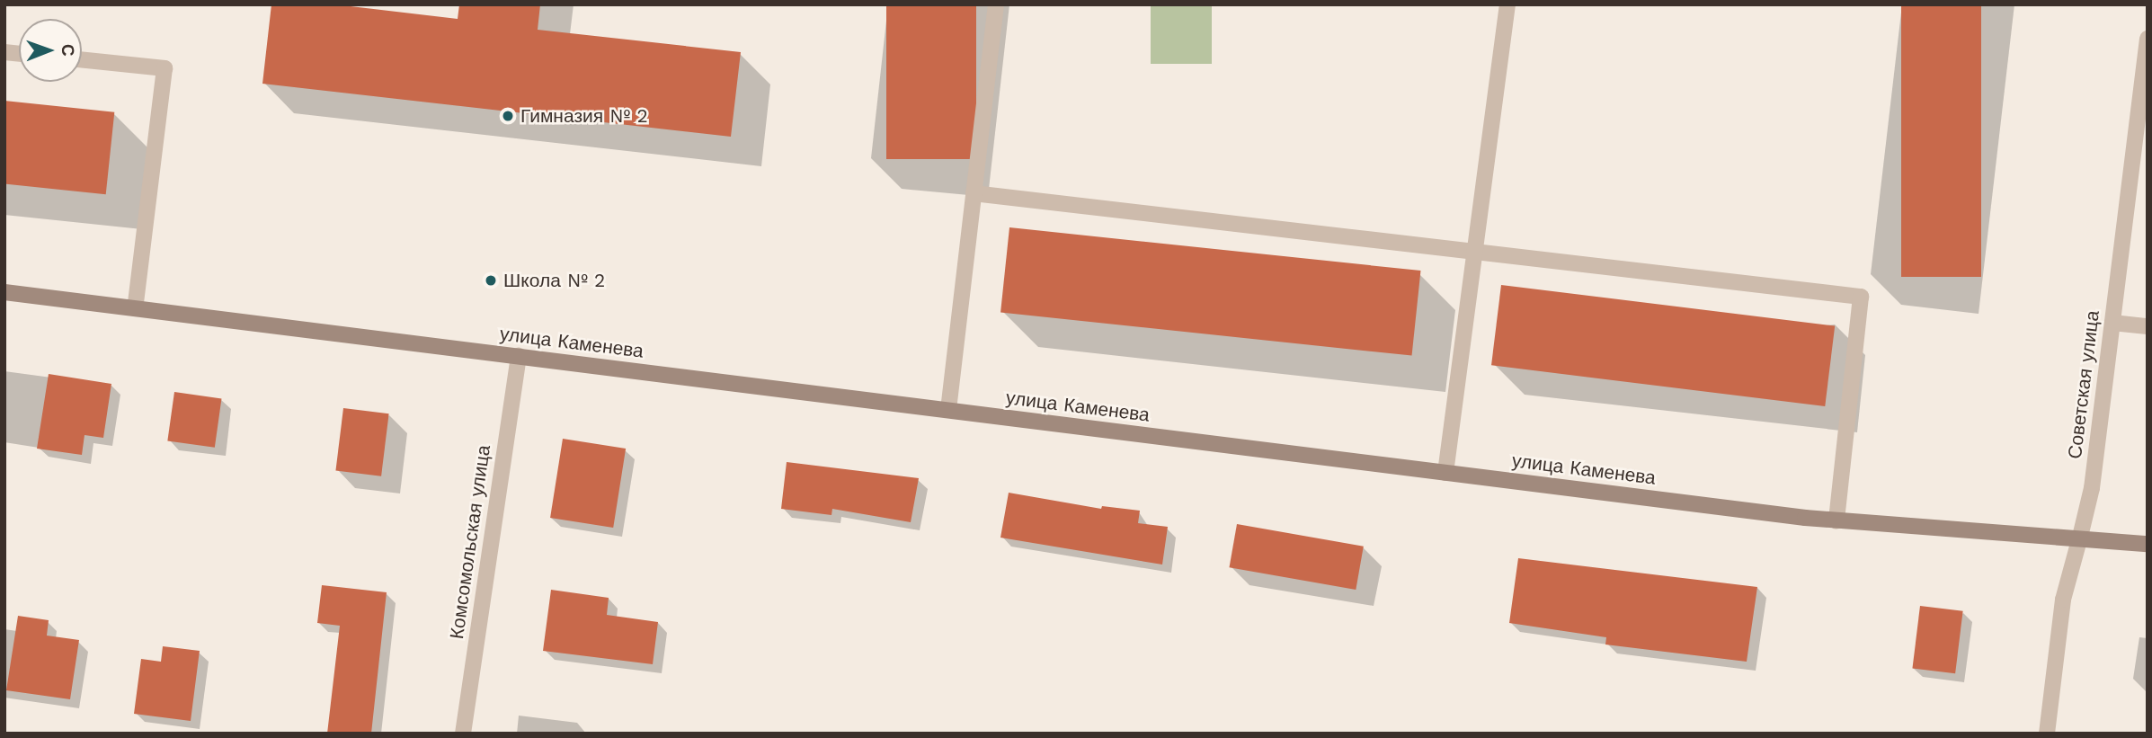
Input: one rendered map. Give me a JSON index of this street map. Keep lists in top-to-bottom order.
{
  "streets": {
    "main road": ["улица Каменева"],
    "street": ["Советская улица", "Комсомольская улица"]
  },
  "crossings": [
    ["улица Каменева", "Советская улица"],
    ["улица Каменева", "Комсомольская улица"]
  ],
  "places": ["Гимназия № 2", "Школа № 2"],
  "north": "right"
}
